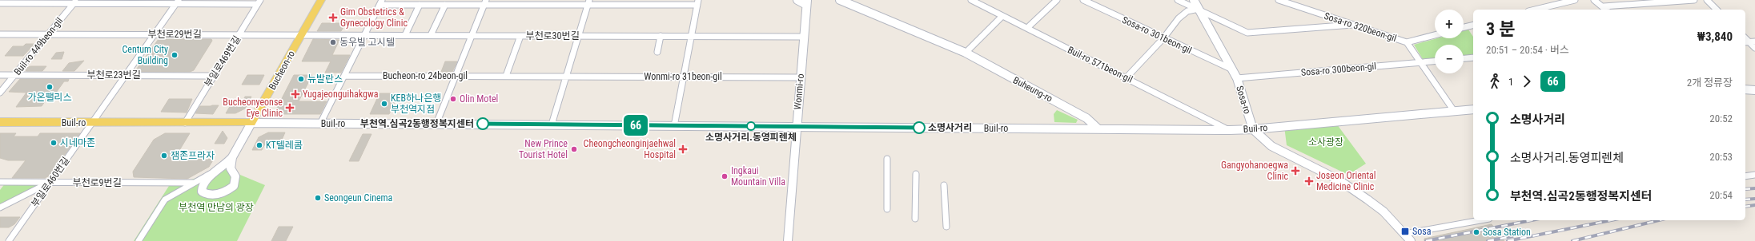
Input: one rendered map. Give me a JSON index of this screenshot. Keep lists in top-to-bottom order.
{
  "streets": {
    "main road": ["Bucheon-ro", "Buil-ro"],
    "street": [
      "Sosa-ro 320beon-gil",
      "부천로29번길",
      "Sosa-ro 301beon-gil",
      "부천로30번길",
      "Buil-ro 449beon-gil",
      "부일로469번길",
      "Buil-ro 571beon-gil",
      "Sosa-ro 300beon-gil",
      "부천로23번길",
      "Bucheon-ro 24beon-gil",
      "Wonmi-ro 31beon-gil",
      "Buheung-ro",
      "Wonmi-ro",
      "Sosa-ro",
      "부일로460번길",
      "부천로9번길"
    ]
  },
  "crossings": [
    ["부천로29번길", "부천로30번길"],
    ["부천로29번길", "Buil-ro 449beon-gil"],
    ["부천로29번길", "부일로469번길"],
    ["부천로29번길", "Bucheon-ro"],
    ["부천로29번길", "부일로460번길"],
    ["Sosa-ro 301beon-gil", "Sosa-ro"],
    ["부천로30번길", "Bucheon-ro"],
    ["부천로30번길", "Wonmi-ro"],
    ["Buil-ro 449beon-gil", "부천로23번길"],
    ["부일로469번길", "부천로23번길"],
    ["부일로469번길", "Buil-ro"],
    ["Buil-ro 571beon-gil", "Buil-ro"],
    ["Sosa-ro 300beon-gil", "Sosa-ro"],
    ["Bucheon-ro", "Buil-ro"],
    ["부천로23번길", "부일로460번길"],
    ["Bucheon-ro 24beon-gil", "Wonmi-ro 31beon-gil"],
    ["Wonmi-ro 31beon-gil", "Wonmi-ro"],
    ["Buheung-ro", "Buil-ro"],
    ["Wonmi-ro", "Buil-ro"],
    ["Sosa-ro", "Buil-ro"],
    ["Buil-ro", "부일로460번길"],
    ["부일로460번길", "부천로9번길"]
  ],
  "parks": ["소사광장", "부천역 만남의 광장"],
  "places": {
    "health": [
      "Gim Obstetrics & Gynecology Clinic",
      "Yugajeonguihakgwa",
      "Bucheonyeonse Eye Clinic",
      "Cheongcheonginjaehwal Hospital",
      "Gangyohanoegwa Clinic",
      "Joseon Oriental Medicine Clinic"
    ],
    "other": [
      "동우빌 고시텔",
      "Centum City Building",
      "뉴발란스",
      "가온팰리스",
      "Olin Motel",
      "KEB하나은행 부천역지점",
      "부천역.심곡2동행정복지센터",
      "소명사거리.동영피렌체",
      "소명사거리",
      "시네마존",
      "KT텔레콤",
      "New Prince Tourist Hotel",
      "잼존프라자",
      "Ingkaui Mountain Villa",
      "Seongeun Cinema",
      "Sosa Station"
    ],
    "transit": ["Sosa"]
  },
  "lines": ["bus line 66"],
  "page": {
    "on_map": "66",
    "map_buttons": ["+", "−"],
    "heading": ["3 분", "20:51 – 20:54 · 버스", "₩3,840"],
    "legs": ["1", "66", "2개 정류장"],
    "list": [
      {
        "name": "소명사거리",
        "value": "20:52"
      },
      {
        "name": "소명사거리.동영피렌체",
        "value": "20:53"
      },
      {
        "name": "부천역.심곡2동행정복지센터",
        "value": "20:54"
      }
    ]
  }
}
